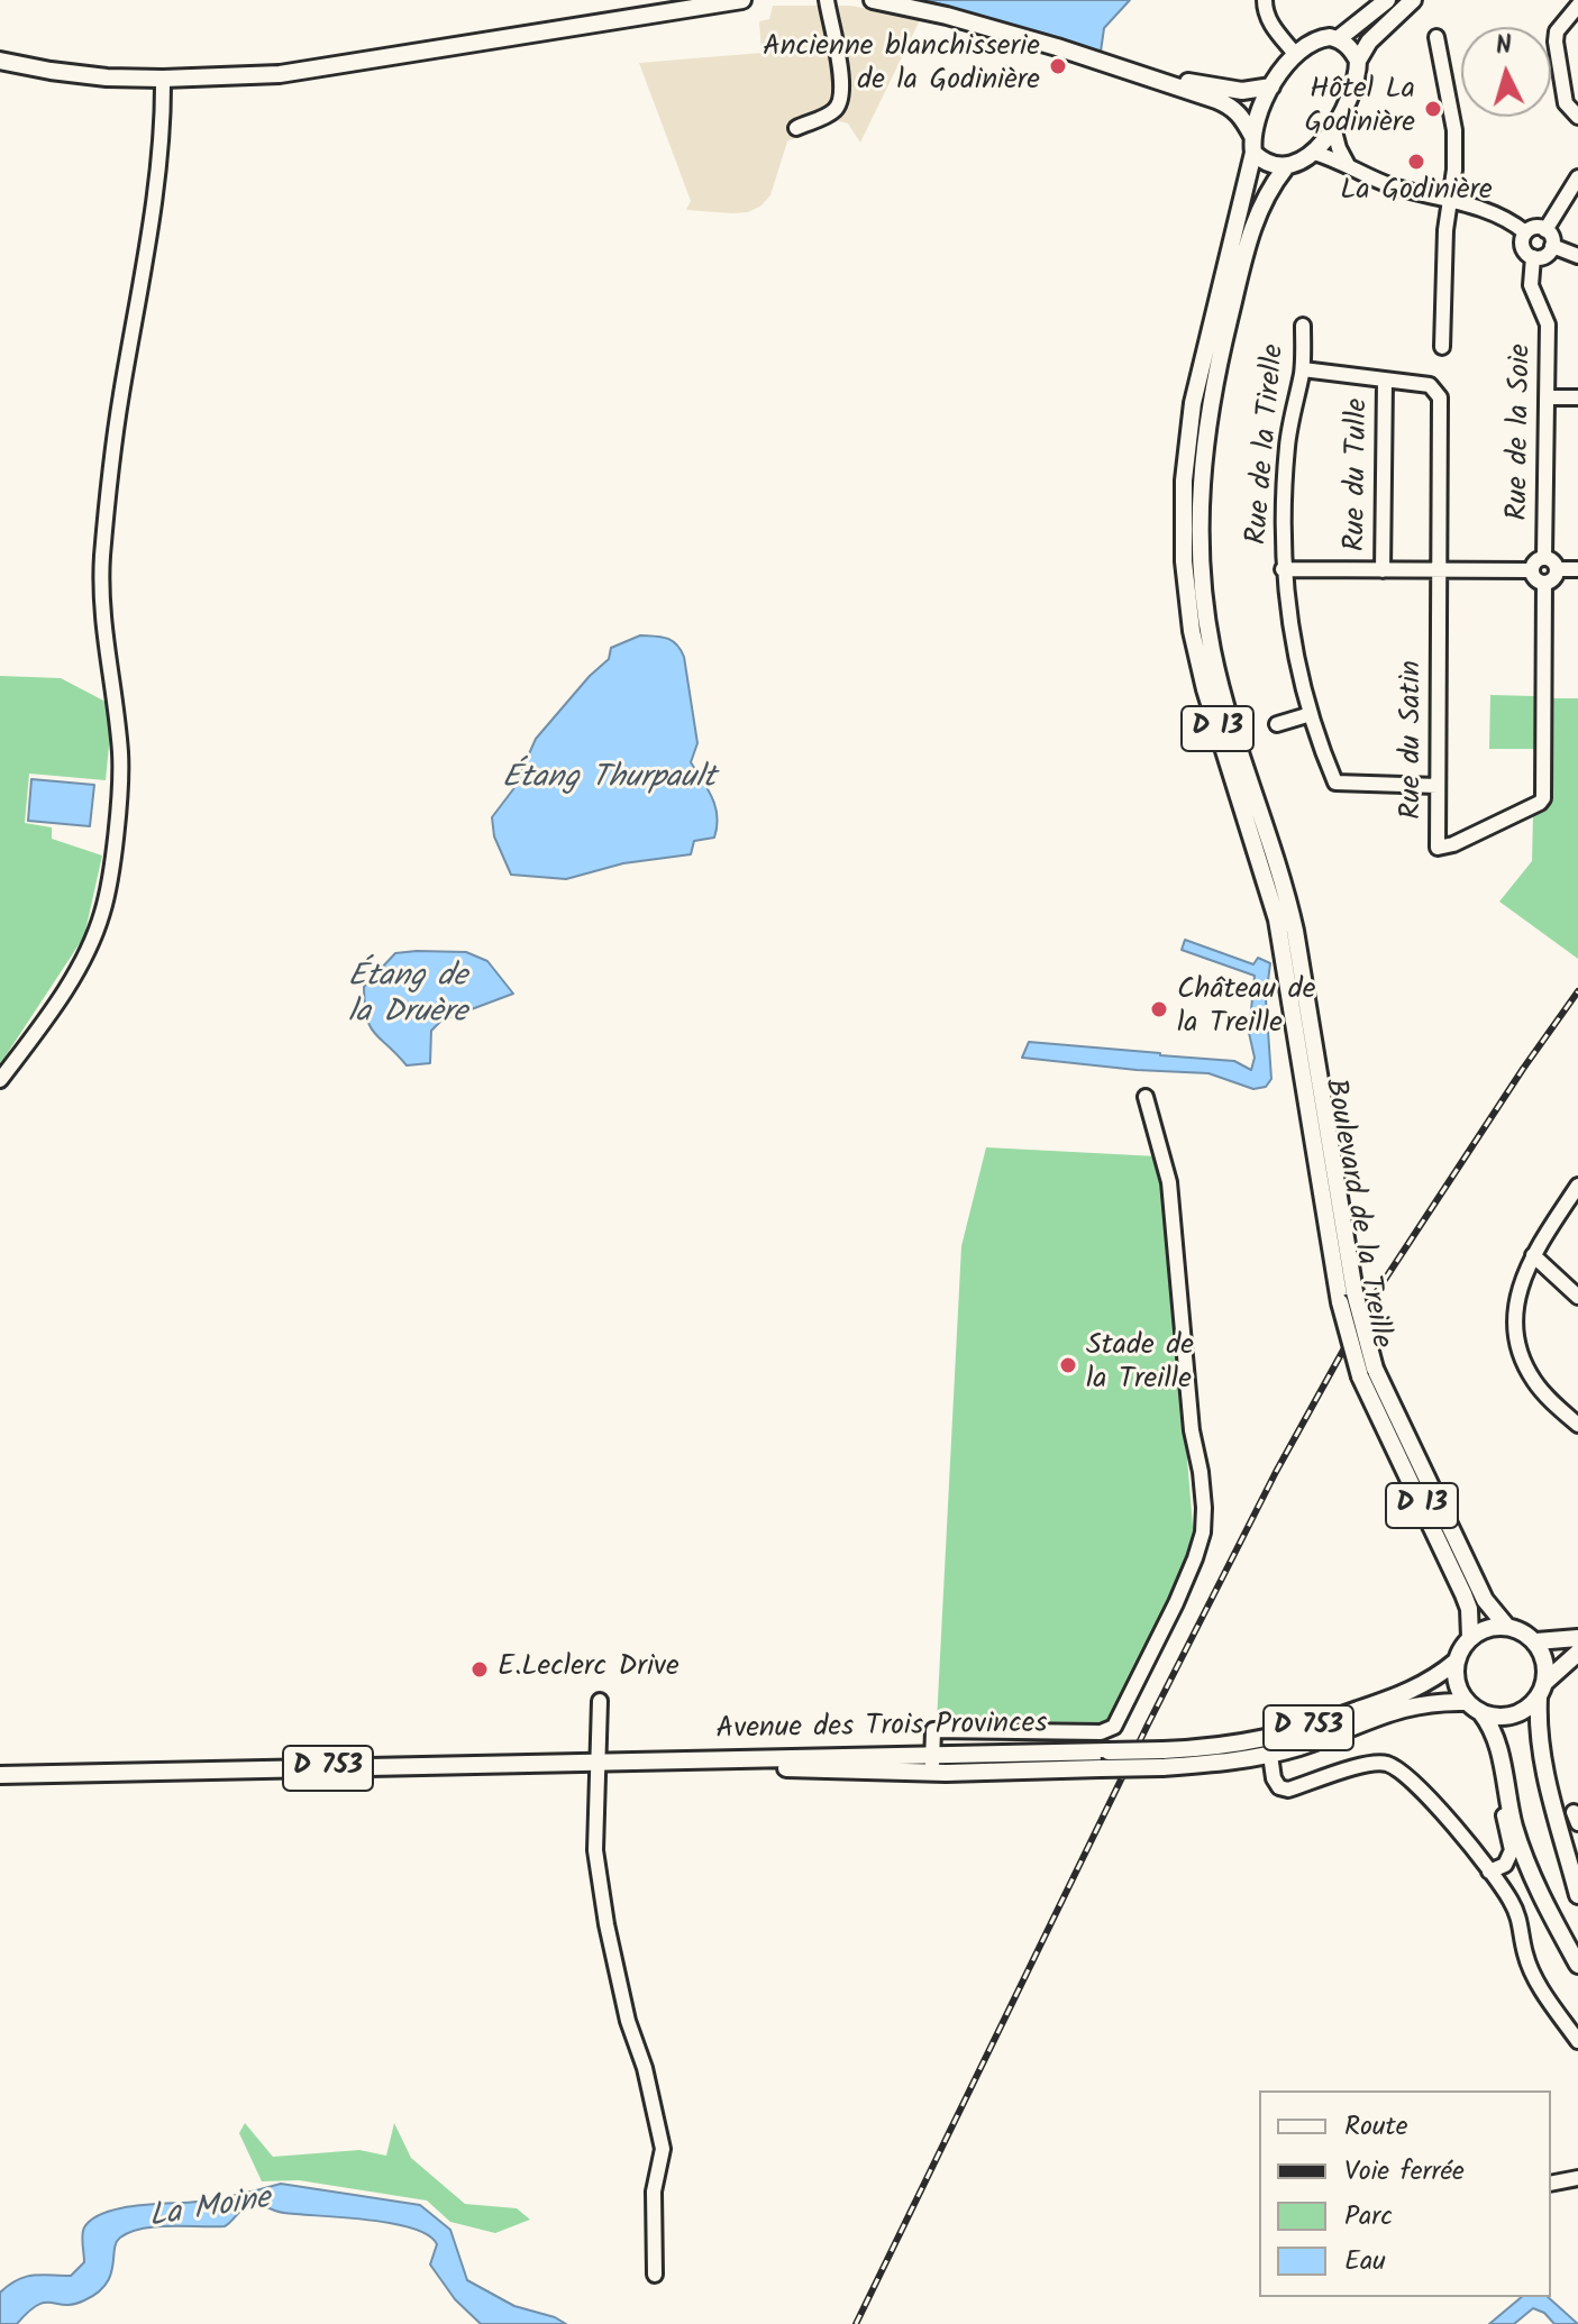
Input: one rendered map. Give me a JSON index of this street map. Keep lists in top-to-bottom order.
{
  "streets": {
    "main road": [
      "D 13",
      "Boulevard de la Treille",
      "D 753",
      "Avenue des Trois Provinces"
    ],
    "street": [
      "Rue de la Soie",
      "Rue de la Tirelle",
      "Rue du Tulle",
      "Rue du Satin"
    ]
  },
  "crossings": [
    ["Rue de la Soie", "Rue du Satin"],
    ["Rue de la Tirelle", "Rue du Satin"],
    ["Rue du Tulle", "Rue du Satin"],
    ["Boulevard de la Treille", "D 753"],
    ["D 753", "Avenue des Trois Provinces"]
  ],
  "water": ["Étang Thurpault", "Étang de la Druère", "La Moine"],
  "places": [
    "Ancienne blanchisserie de la Godinière",
    "Hôtel La Godinière",
    "La Godinière",
    "Château de la Treille",
    "Stade de la Treille",
    "E.Leclerc Drive"
  ],
  "legend": [
    "Route",
    "Voie ferrée",
    "Parc",
    "Eau"
  ],
  "north": "top"
}
